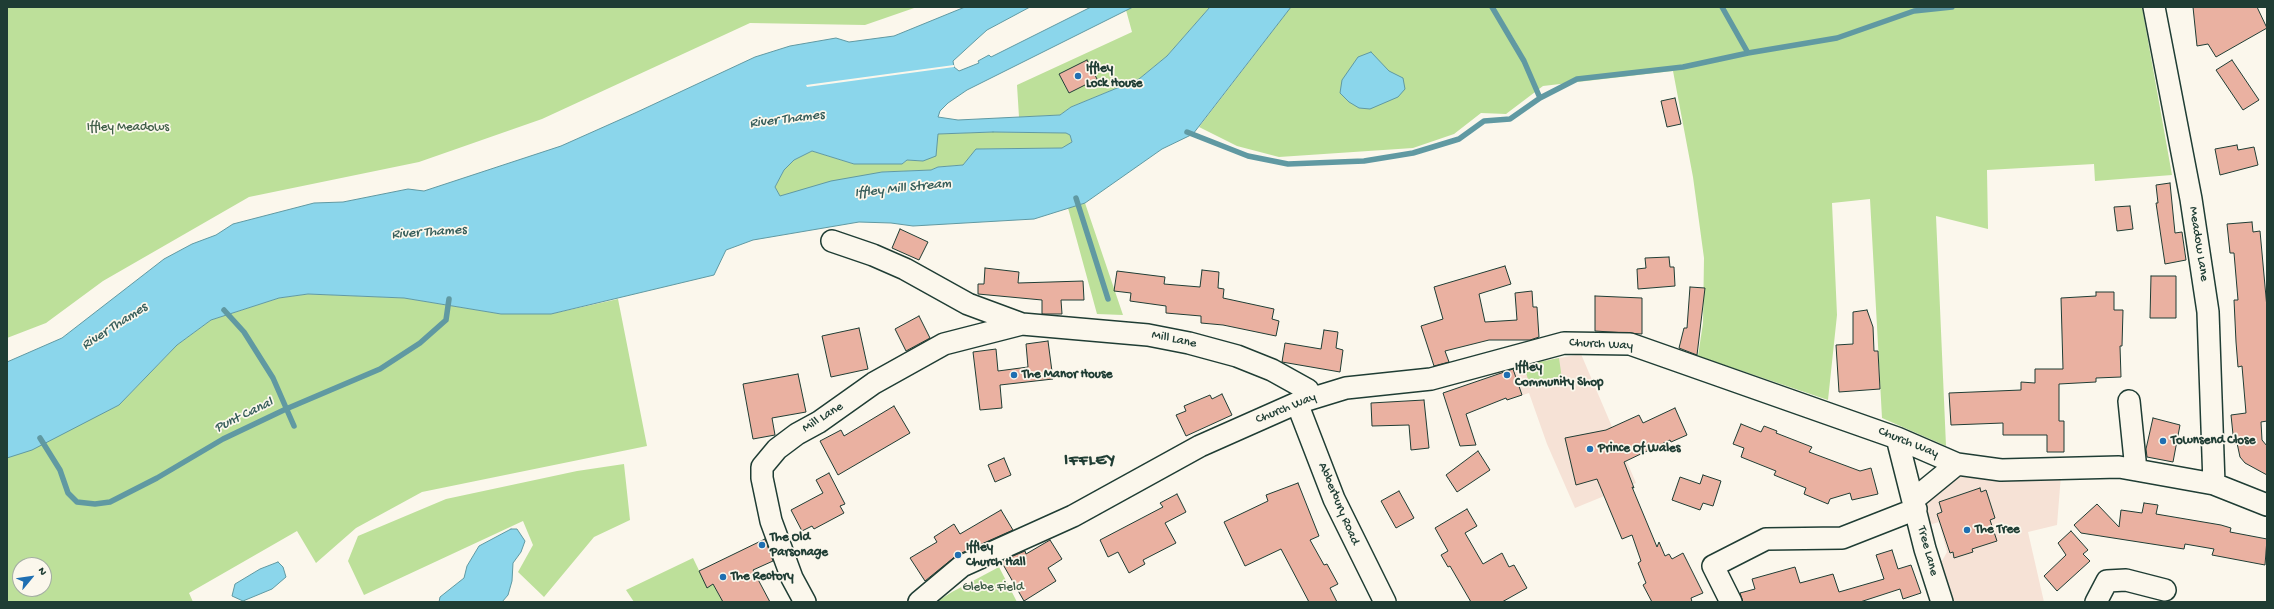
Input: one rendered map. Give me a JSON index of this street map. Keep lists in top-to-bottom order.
{
  "streets": {
    "street": [
      "Meadow Lane",
      "Mill Lane",
      "Church Way",
      "Abberbury Road",
      "Tree Lane"
    ]
  },
  "crossings": [
    ["Meadow Lane", "Church Way"],
    ["Mill Lane", "Church Way"],
    ["Mill Lane", "Abberbury Road"],
    ["Church Way", "Abberbury Road"],
    ["Church Way", "Tree Lane"]
  ],
  "districts": ["IFFLEY"],
  "water": ["River Thames", "Iffley Mill Stream", "Punt Canal"],
  "parks": ["Iffley Meadows", "Glebe Field"],
  "places": [
    "Iffley Lock House",
    "The Manor House",
    "Iffley Community Shop",
    "Townsend Close",
    "Prince Of Wales",
    "The Tree",
    "The Old Parsonage",
    "Iffley Church Hall",
    "The Rectory"
  ],
  "north": "top right"
}
